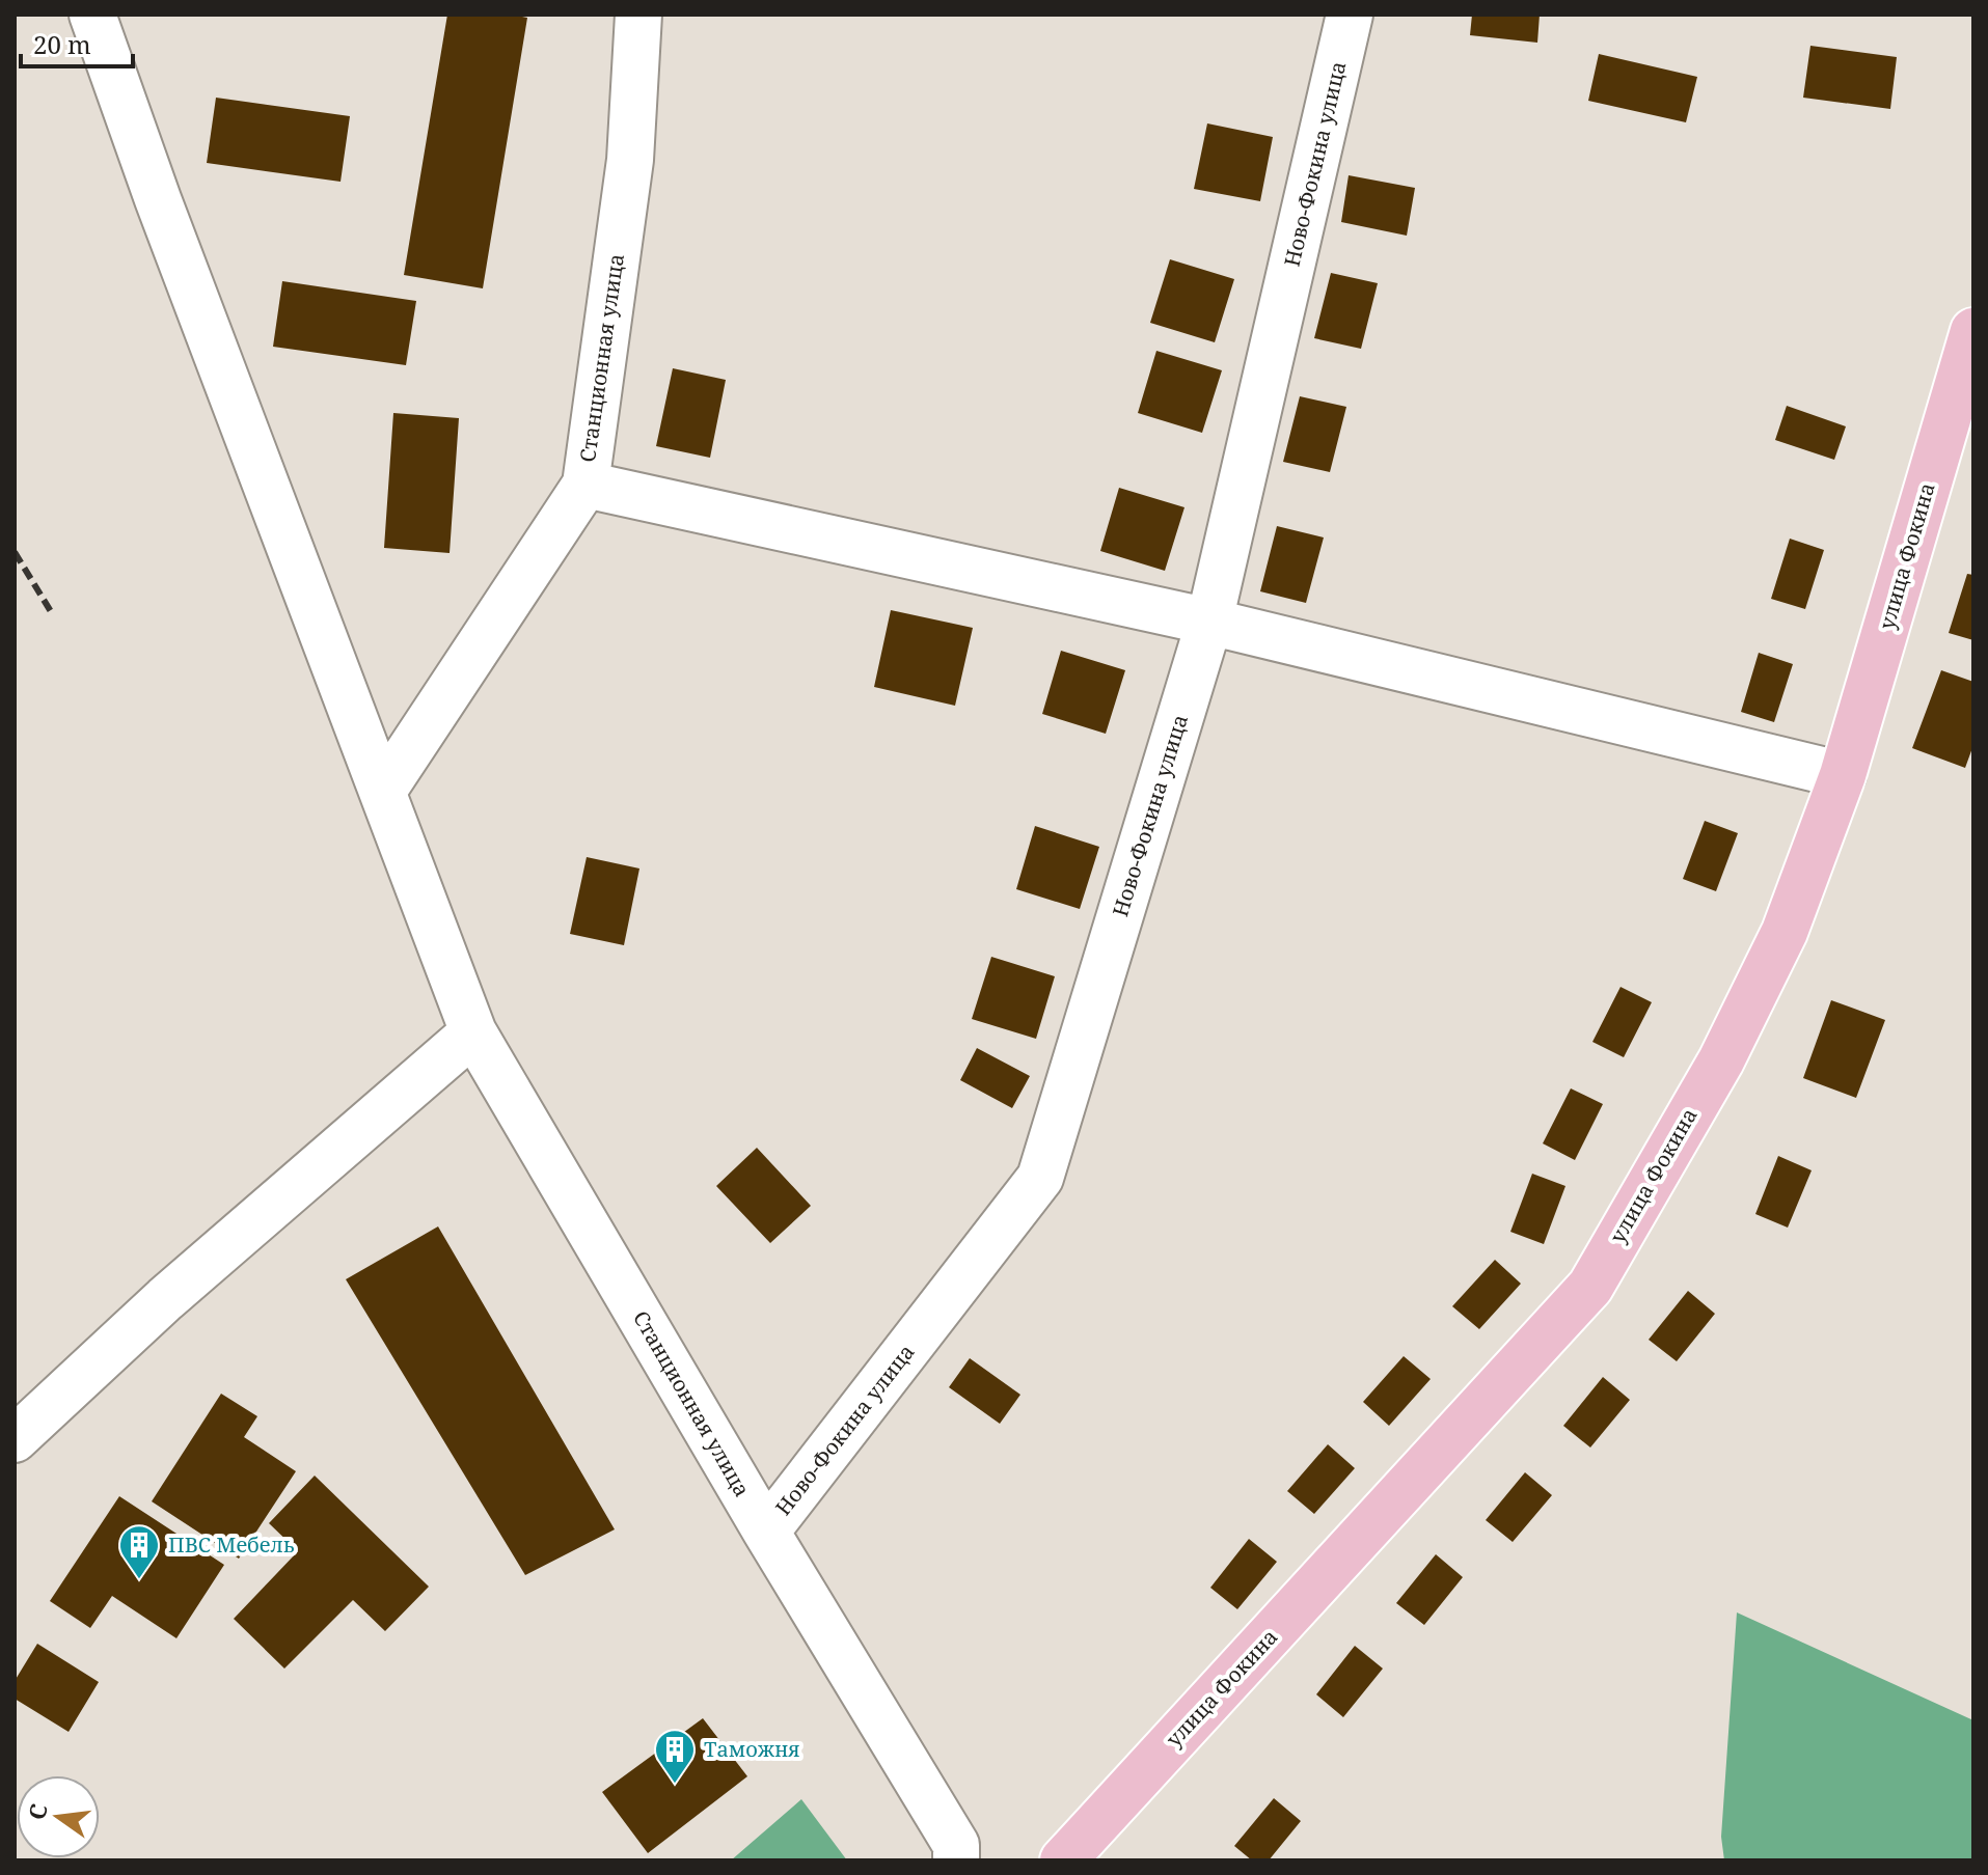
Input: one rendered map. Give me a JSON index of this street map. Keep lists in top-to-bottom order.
{
  "streets": {
    "main road": ["улица Фокина"],
    "street": ["Ново-Фокина улица", "Станционная улица"]
  },
  "crossings": [
    ["Ново-Фокина улица", "Станционная улица"]
  ],
  "places": {
    "building": ["ПВС Мебель", "Таможня"]
  },
  "scale_bar": "20 m",
  "north": "left"
}
